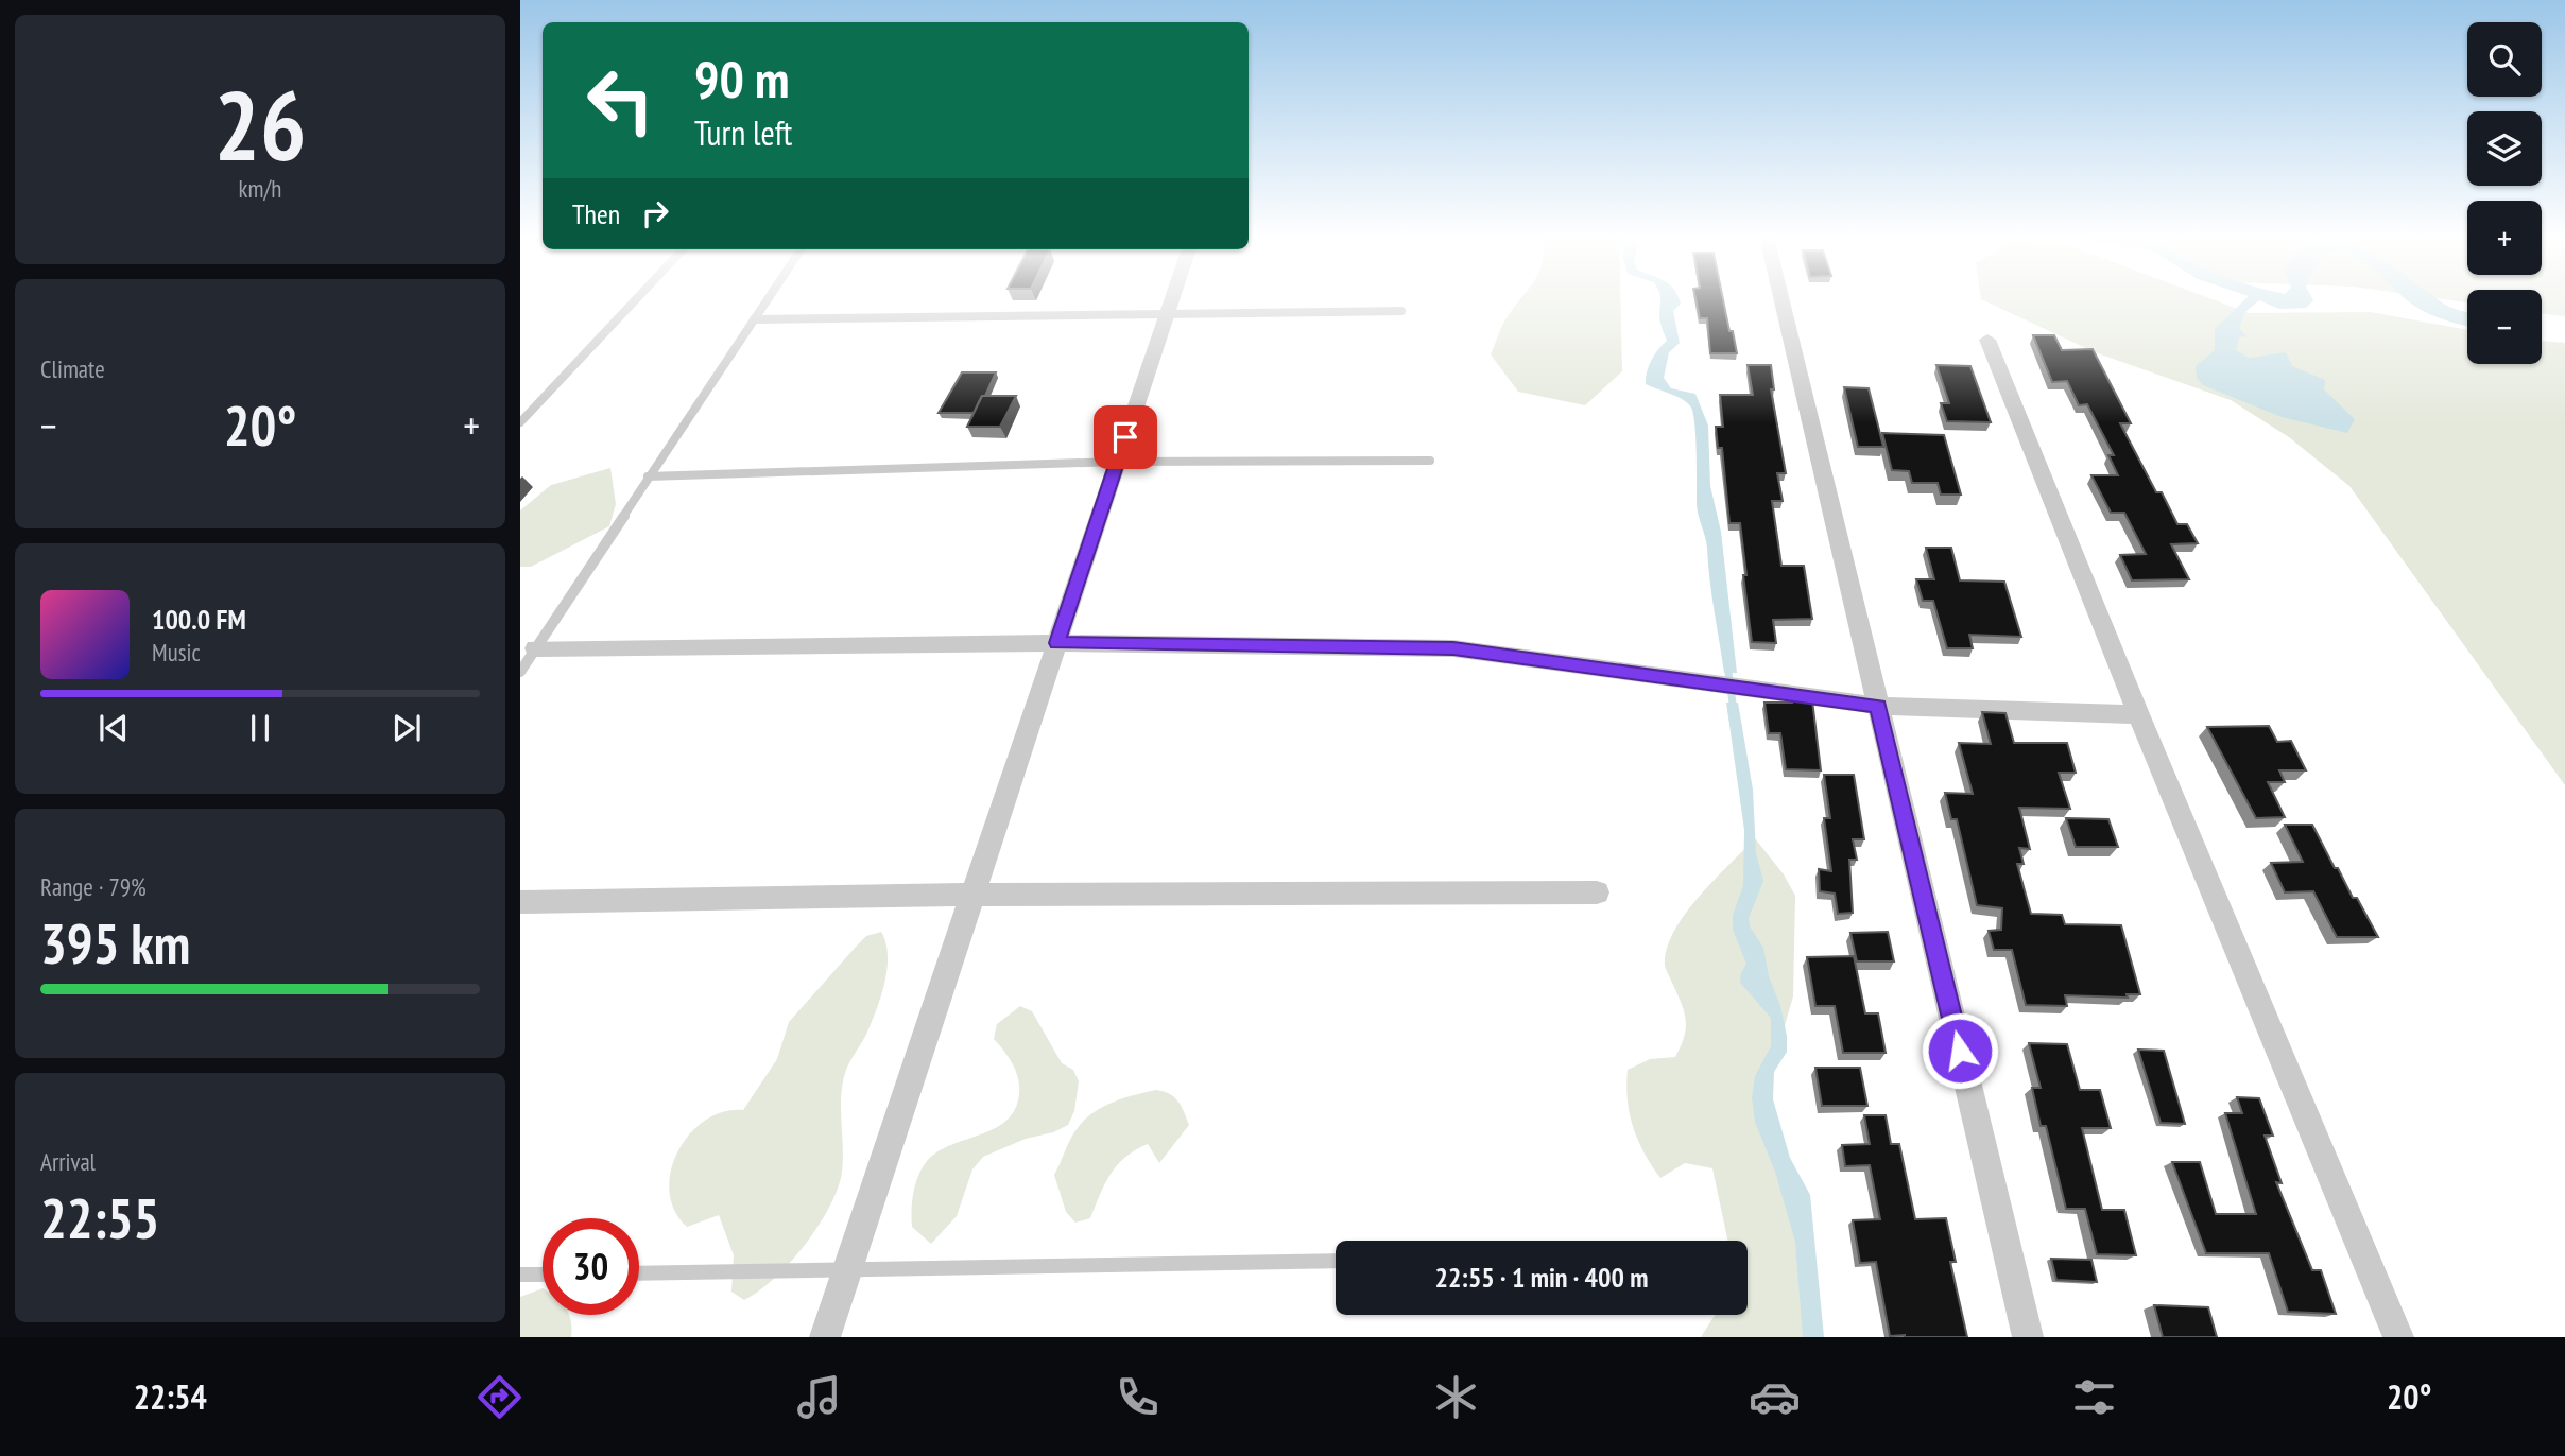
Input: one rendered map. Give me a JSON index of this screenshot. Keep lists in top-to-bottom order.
{
  "page": {
    "tile": [
      ["26", "km/h"],
      "Climate",
      ["Range · 79%", "395 km"],
      ["Arrival", "22:55"]
    ],
    "map_buttons": ["+", "−"],
    "turn": ["90 m", "Turn left"],
    "then": "Then",
    "heat": ["−", "20°", "+"],
    "song": ["100.0 FM", "Music"],
    "limit": "30",
    "trip": "22:55 · 1 min · 400 m",
    "tabs": ["22:54", "20°"]
  }
}
